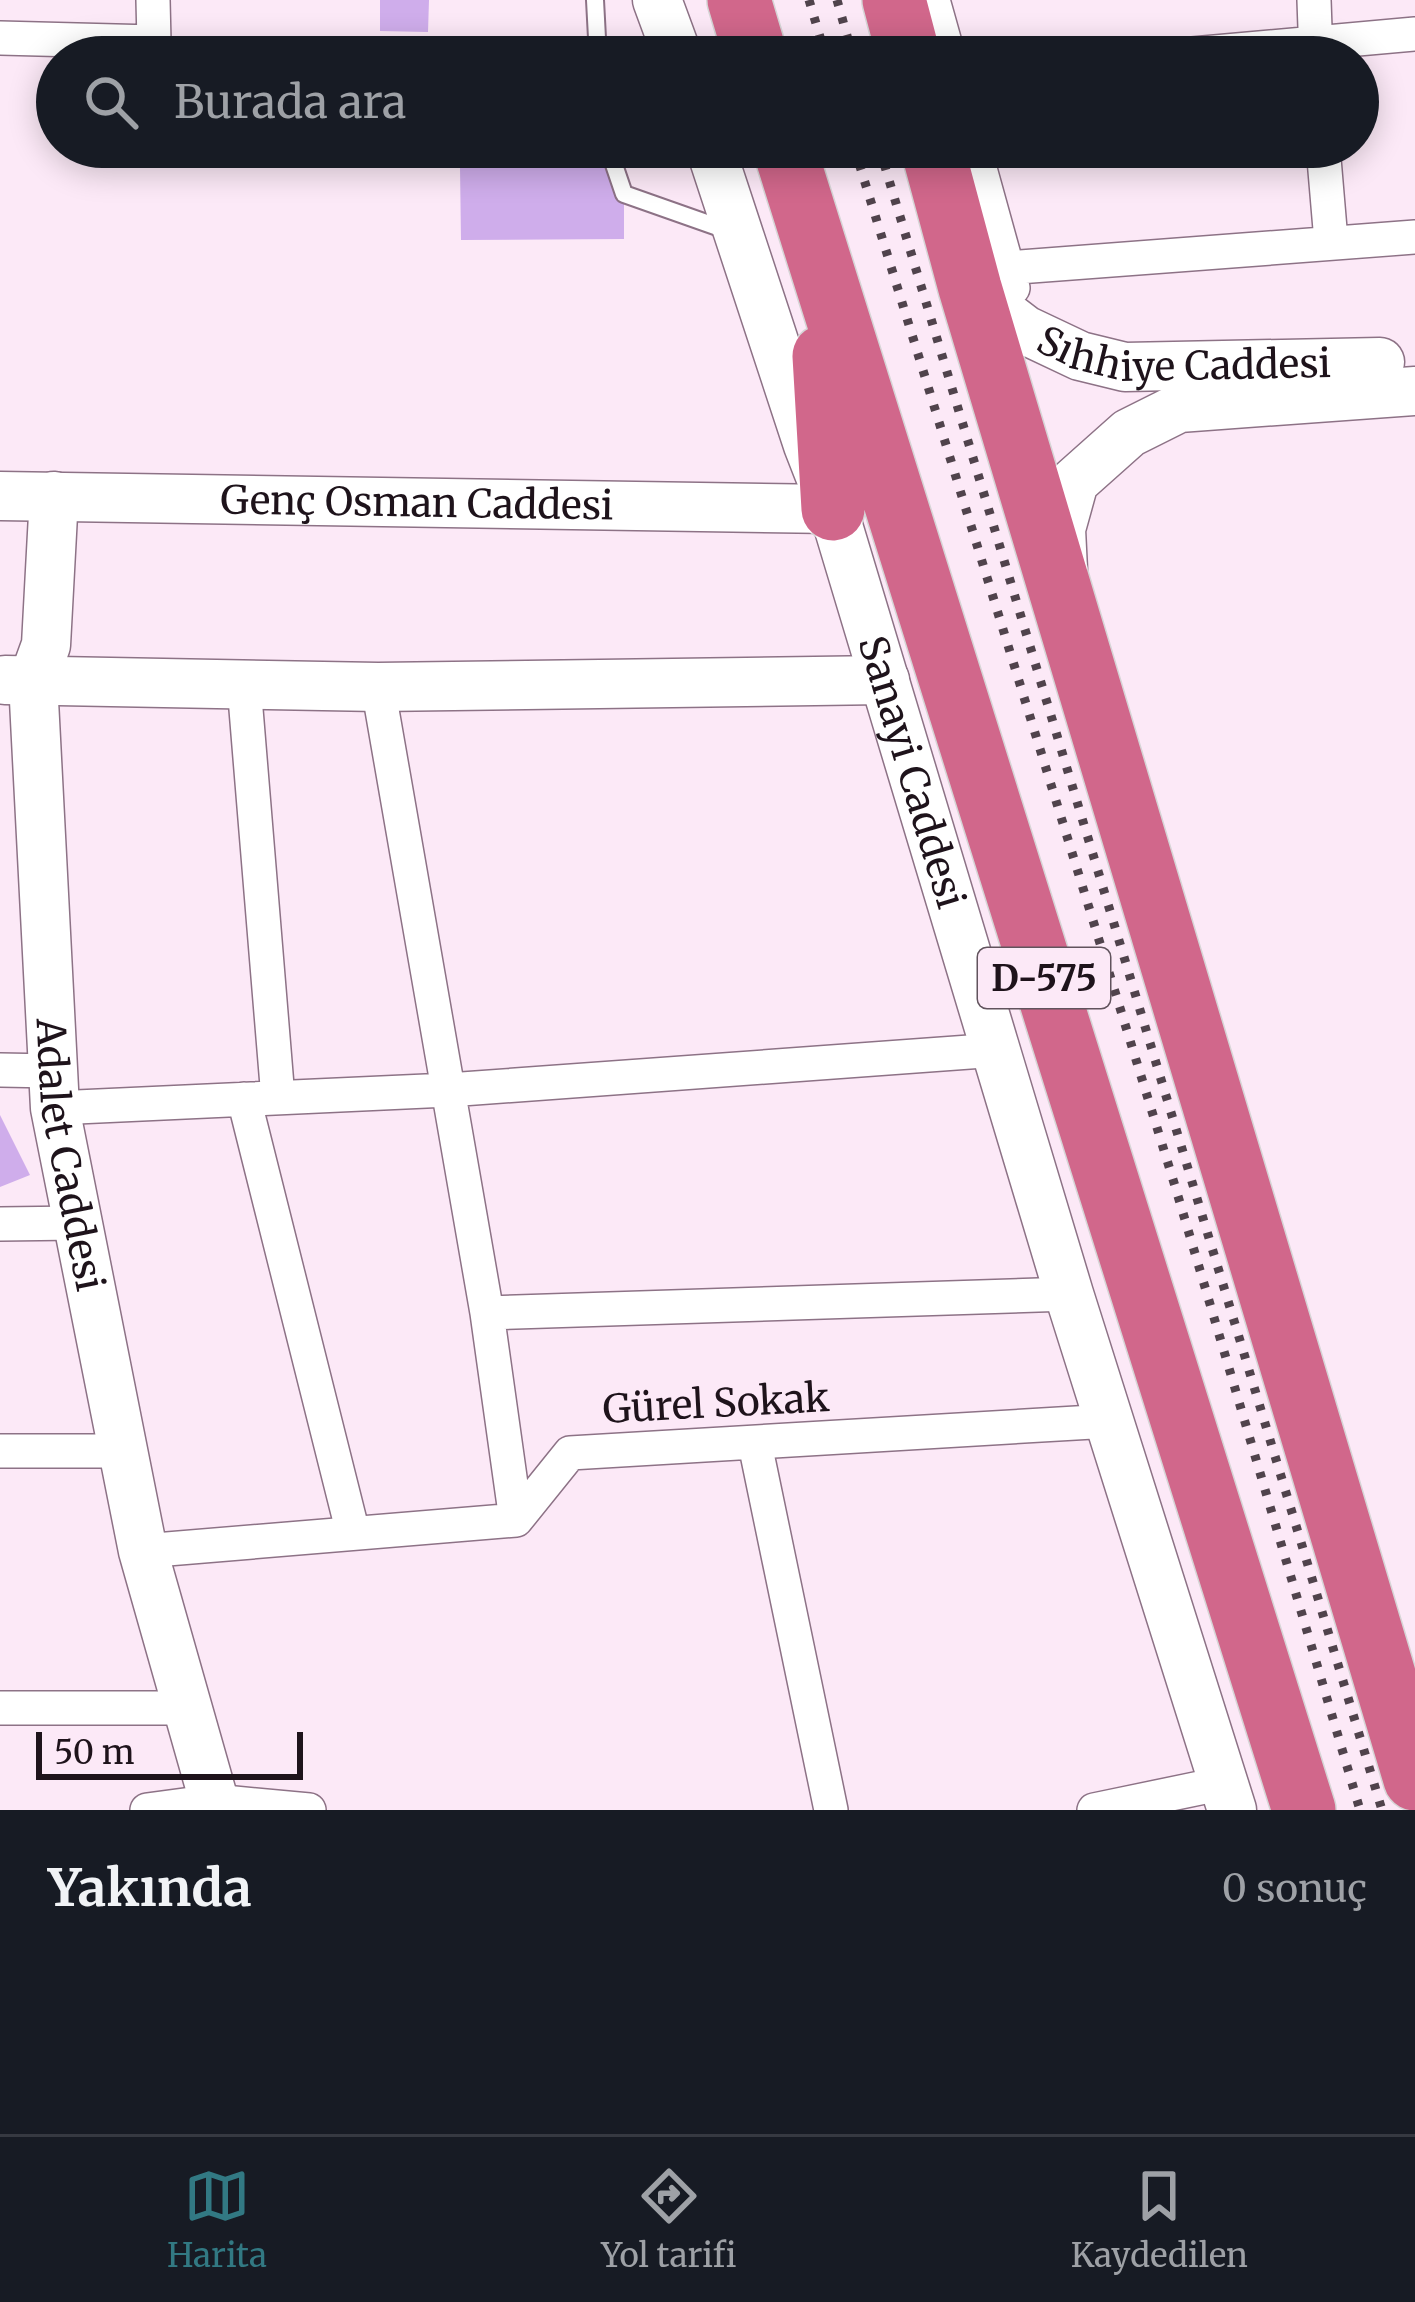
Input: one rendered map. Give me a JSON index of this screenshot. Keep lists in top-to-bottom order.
{
  "streets": {
    "highway": ["Sanayi Caddesi", "D-575"],
    "street": [
      "Sıhhiye Caddesi",
      "Genç Osman Caddesi",
      "Adalet Caddesi",
      "Gürel Sokak"
    ]
  },
  "crossings": [
    ["Sıhhiye Caddesi", "D-575"],
    ["Genç Osman Caddesi", "Sanayi Caddesi"],
    ["Genç Osman Caddesi", "Adalet Caddesi"],
    ["Sanayi Caddesi", "Gürel Sokak"]
  ],
  "scale_bar": "50 m",
  "page": {
    "search": "Burada ara",
    "scale": "50 m",
    "heading": ["Yakında", "0 sonuç"],
    "nav": ["Harita", "Yol tarifi", "Kaydedilen"]
  }
}
